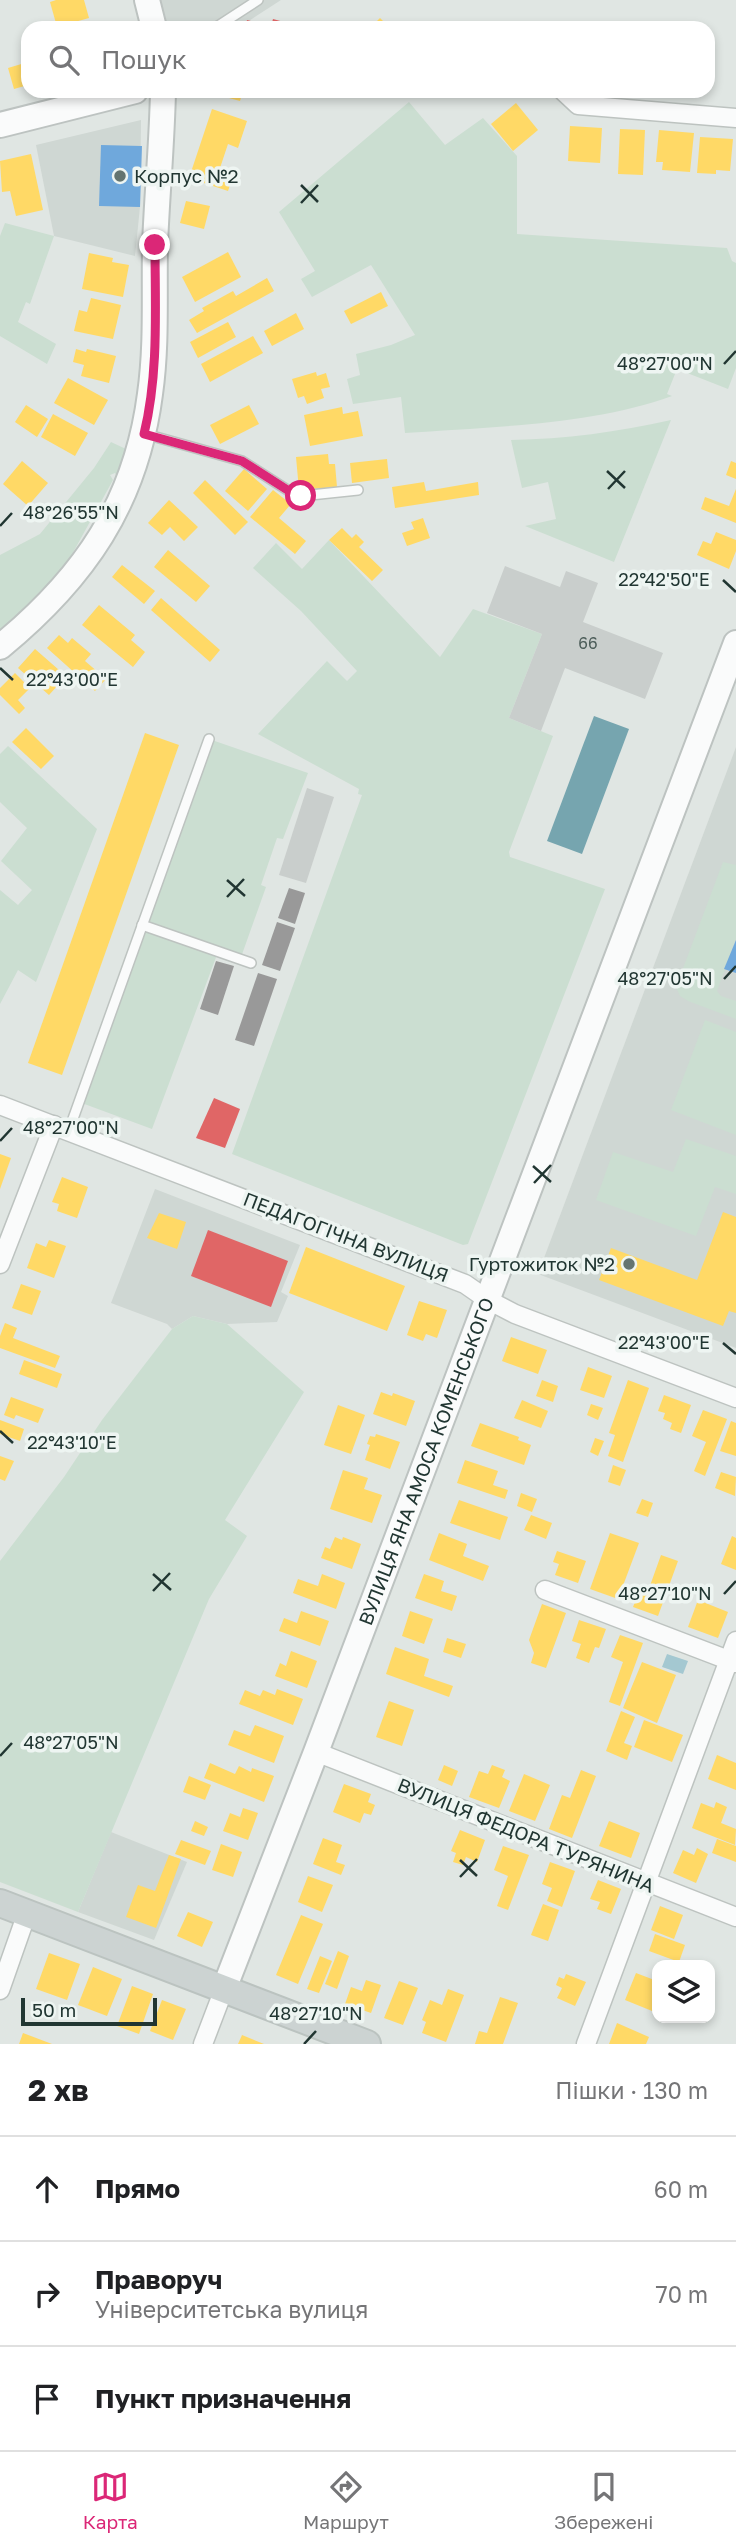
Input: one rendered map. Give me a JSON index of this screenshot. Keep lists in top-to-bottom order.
{
  "streets": {
    "street": ["ПЕДАГОГІЧНА ВУЛИЦЯ", "ВУЛИЦЯ ЯНА АМОСА КОМЕНСЬКОГО", "ВУЛИЦЯ ФЕДОРА ТУРЯНИНА"]
  },
  "crossings": [
    ["ПЕДАГОГІЧНА ВУЛИЦЯ", "ВУЛИЦЯ ЯНА АМОСА КОМЕНСЬКОГО"],
    ["ВУЛИЦЯ ЯНА АМОСА КОМЕНСЬКОГО", "ВУЛИЦЯ ФЕДОРА ТУРЯНИНА"]
  ],
  "places": ["Корпус №2", "Гуртожиток №2"],
  "house_numbers": ["66"],
  "scale_bar": "50 m",
  "page": {
    "search": "Пошук",
    "scale": "50 m",
    "heading": ["2 хв", "Пішки · 130 m"],
    "list": [
      ["Прямо", "60 m"],
      ["Праворуч", "Університетська вулиця", "70 m"],
      "Пункт призначення"
    ],
    "nav": ["Карта", "Маршрут", "Збережені"]
  },
  "coordinates": [
    "48°27'00\"N",
    "48°26'55\"N",
    "22°42'50\"E",
    "22°43'00\"E",
    "48°27'05\"N",
    "22°43'10\"E",
    "48°27'10\"N"
  ]
}
